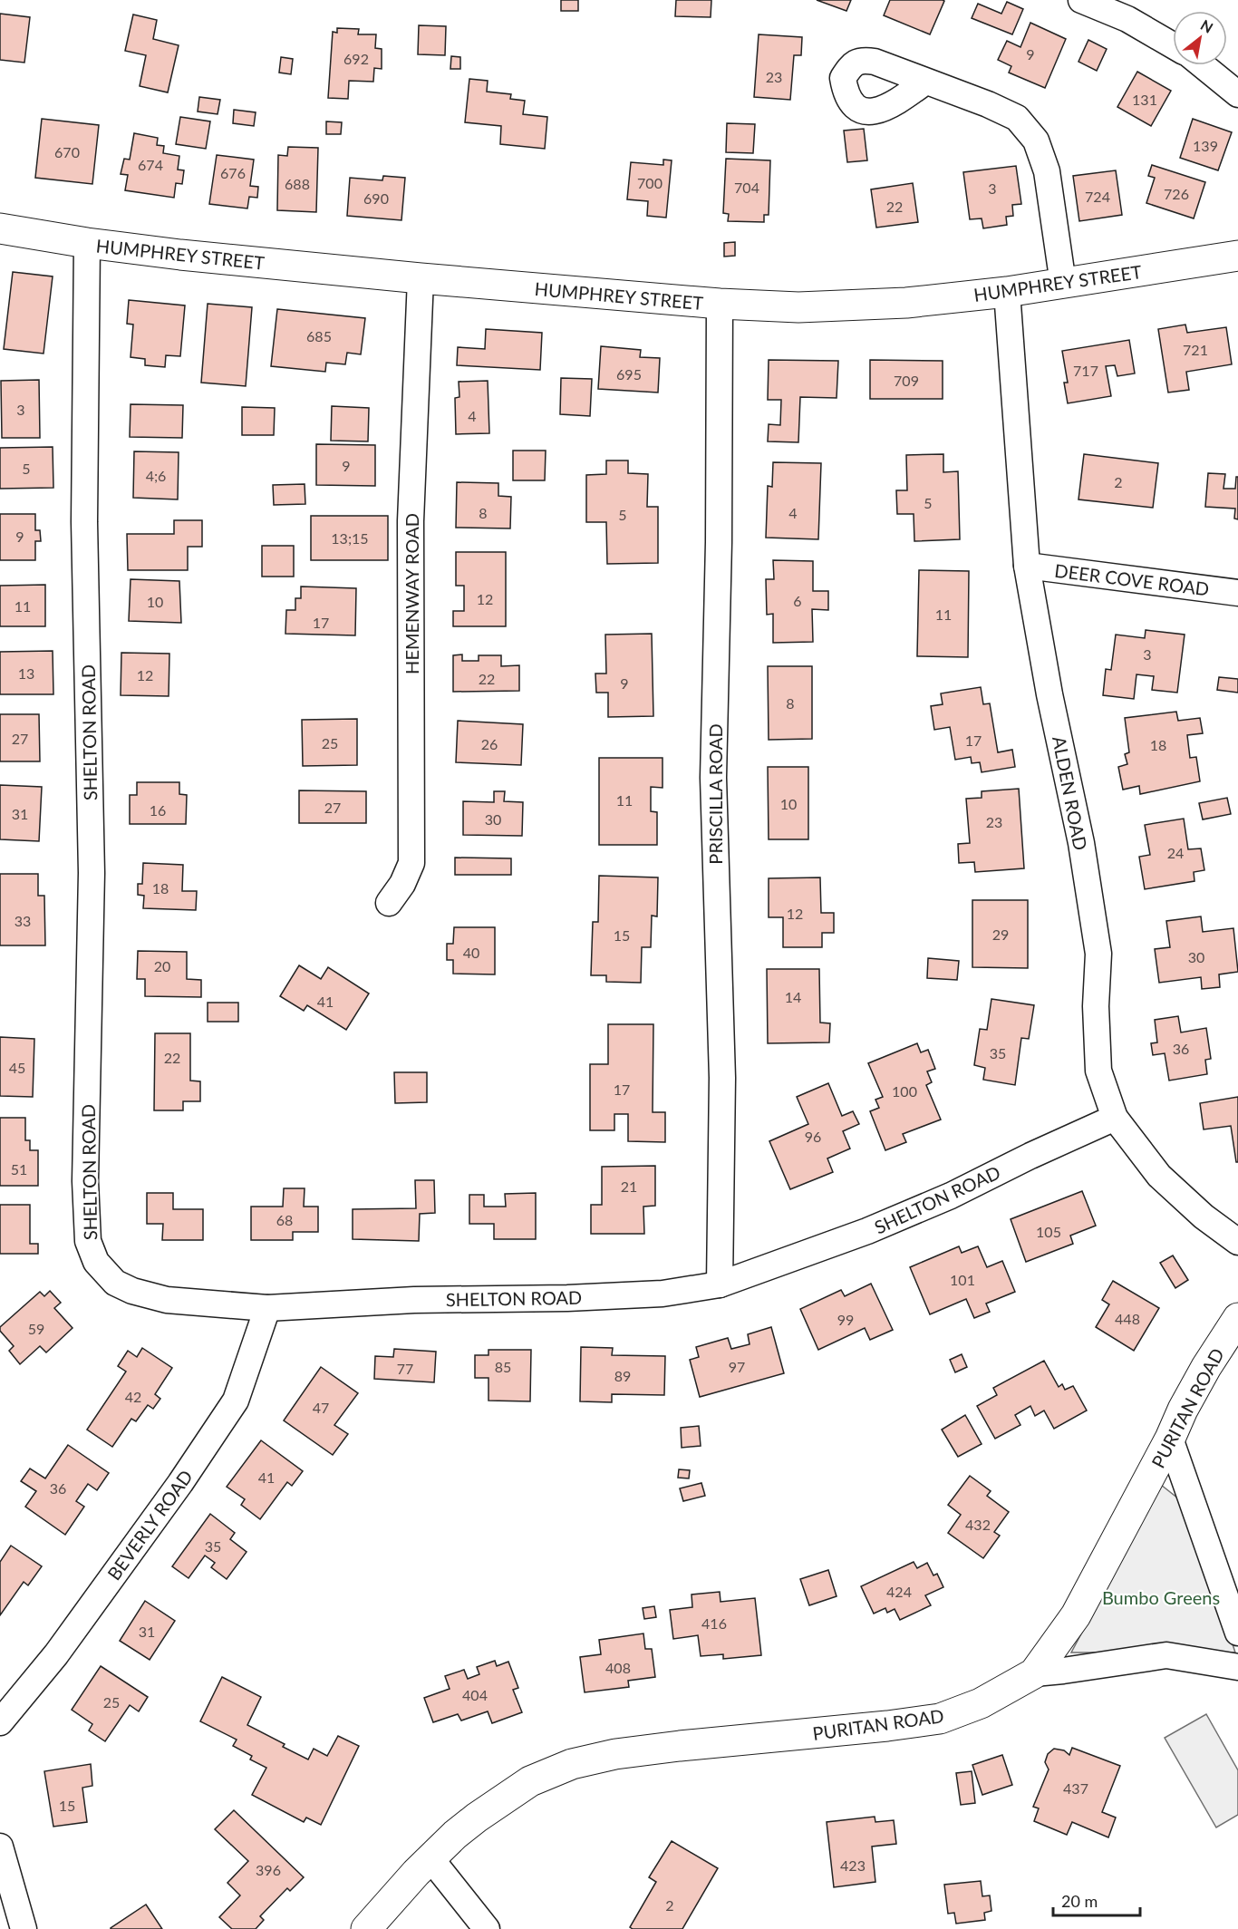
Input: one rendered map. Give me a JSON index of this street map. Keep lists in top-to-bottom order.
{
  "streets": {
    "main road": ["HUMPHREY STREET", "PURITAN ROAD"],
    "street": [
      "DEER COVE ROAD",
      "HEMENWAY ROAD",
      "SHELTON ROAD",
      "ALDEN ROAD",
      "PRISCILLA ROAD",
      "BEVERLY ROAD"
    ]
  },
  "crossings": [
    ["HUMPHREY STREET", "HEMENWAY ROAD"],
    ["HUMPHREY STREET", "SHELTON ROAD"],
    ["HUMPHREY STREET", "ALDEN ROAD"],
    ["HUMPHREY STREET", "PRISCILLA ROAD"],
    ["DEER COVE ROAD", "ALDEN ROAD"],
    ["SHELTON ROAD", "ALDEN ROAD"],
    ["SHELTON ROAD", "PRISCILLA ROAD"],
    ["SHELTON ROAD", "BEVERLY ROAD"]
  ],
  "parks": ["Bumbo Greens"],
  "house_numbers": [
    "9",
    "692",
    "23",
    "131",
    "139",
    "670",
    "674",
    "676",
    "700",
    "688",
    "704",
    "3",
    "726",
    "724",
    "690",
    "22",
    "685",
    "721",
    "717",
    "695",
    "709",
    "3",
    "4",
    "9",
    "5",
    "4;6",
    "2",
    "5",
    "8",
    "4",
    "5",
    "9",
    "13;15",
    "12",
    "6",
    "10",
    "11",
    "11",
    "17",
    "3",
    "13",
    "12",
    "22",
    "9",
    "8",
    "27",
    "17",
    "25",
    "26",
    "18",
    "11",
    "10",
    "27",
    "16",
    "31",
    "30",
    "23",
    "24",
    "18",
    "12",
    "33",
    "29",
    "15",
    "40",
    "30",
    "20",
    "14",
    "41",
    "36",
    "35",
    "22",
    "45",
    "17",
    "100",
    "96",
    "51",
    "21",
    "68",
    "105",
    "101",
    "448",
    "99",
    "59",
    "85",
    "97",
    "77",
    "89",
    "42",
    "47",
    "41",
    "36",
    "432",
    "35",
    "424",
    "416",
    "31",
    "408",
    "404",
    "25",
    "437",
    "15",
    "423",
    "396",
    "2"
  ],
  "scale_bar": "20 m",
  "north": "top right"
}
